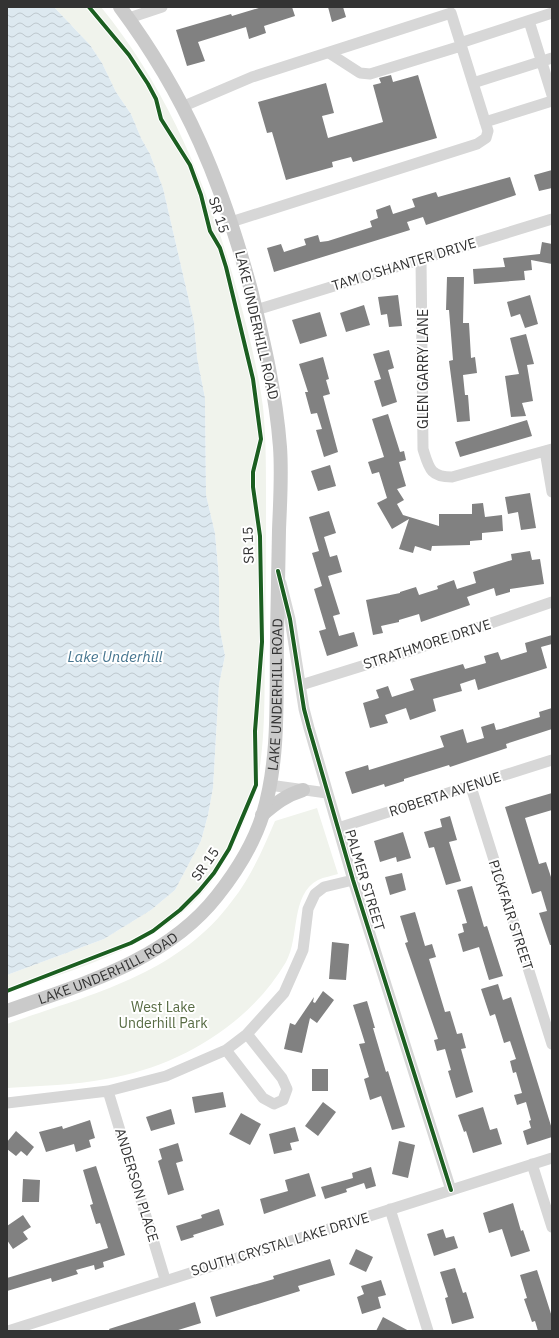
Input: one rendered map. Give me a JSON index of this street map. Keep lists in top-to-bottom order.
{
  "streets": {
    "main road": ["SR 15", "LAKE UNDERHILL ROAD"],
    "street": [
      "TAM O'SHANTER DRIVE",
      "GLEN GARRY LANE",
      "STRATHMORE DRIVE",
      "ROBERTA AVENUE",
      "PALMER STREET",
      "PICKFAIR STREET",
      "ANDERSON PLACE",
      "SOUTH CRYSTAL LAKE DRIVE"
    ],
    "cycle path": ["SR 15"]
  },
  "crossings": [
    ["TAM O'SHANTER DRIVE", "LAKE UNDERHILL ROAD"],
    ["TAM O'SHANTER DRIVE", "GLEN GARRY LANE"],
    ["LAKE UNDERHILL ROAD", "PALMER STREET"],
    ["STRATHMORE DRIVE", "PALMER STREET"],
    ["ROBERTA AVENUE", "PALMER STREET"],
    ["ROBERTA AVENUE", "PICKFAIR STREET"],
    ["PALMER STREET", "SOUTH CRYSTAL LAKE DRIVE"],
    ["ANDERSON PLACE", "SOUTH CRYSTAL LAKE DRIVE"]
  ],
  "water": ["Lake Underhill"],
  "parks": ["West Lake Underhill Park"]
}
